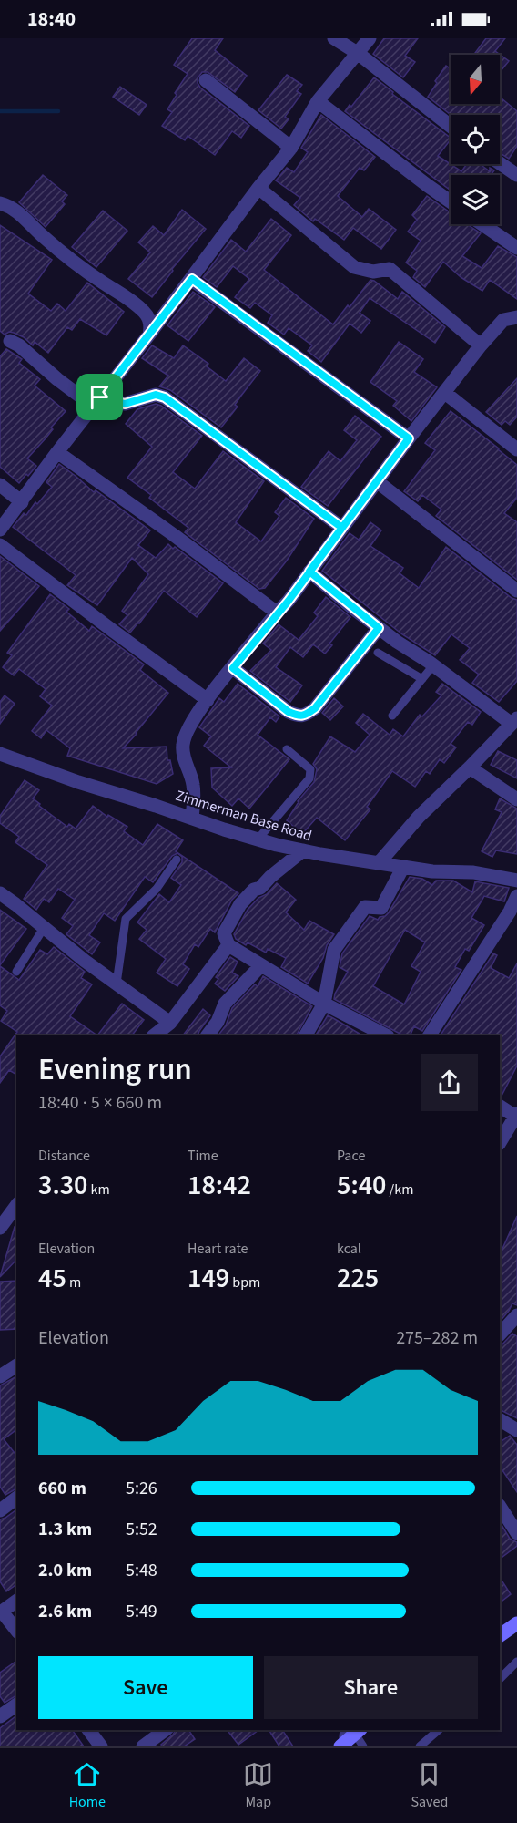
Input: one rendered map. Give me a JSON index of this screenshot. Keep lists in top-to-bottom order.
{
  "streets": {
    "street": ["Zimmerman Base Road"]
  },
  "north": "bottom",
  "page": {
    "status": "18:40",
    "heading": ["Evening run", "18:40 · 5 × 660 m"],
    "stats": [
      ["Distance", "3.30 km"],
      ["Time", "18:42"],
      ["Pace", "5:40 /km"],
      ["Elevation", "45 m"],
      ["Heart rate", "149 bpm"],
      ["kcal", "225"]
    ],
    "chart": ["Elevation", "275–282 m"],
    "list": [
      {
        "name": "660 m",
        "note": "5:26"
      },
      {
        "name": "1.3 km",
        "note": "5:52"
      },
      {
        "name": "2.0 km",
        "note": "5:48"
      },
      {
        "name": "2.6 km",
        "note": "5:49"
      }
    ],
    "buttons": ["Save", "Share"],
    "tabs": ["Home", "Map", "Saved"]
  }
}
